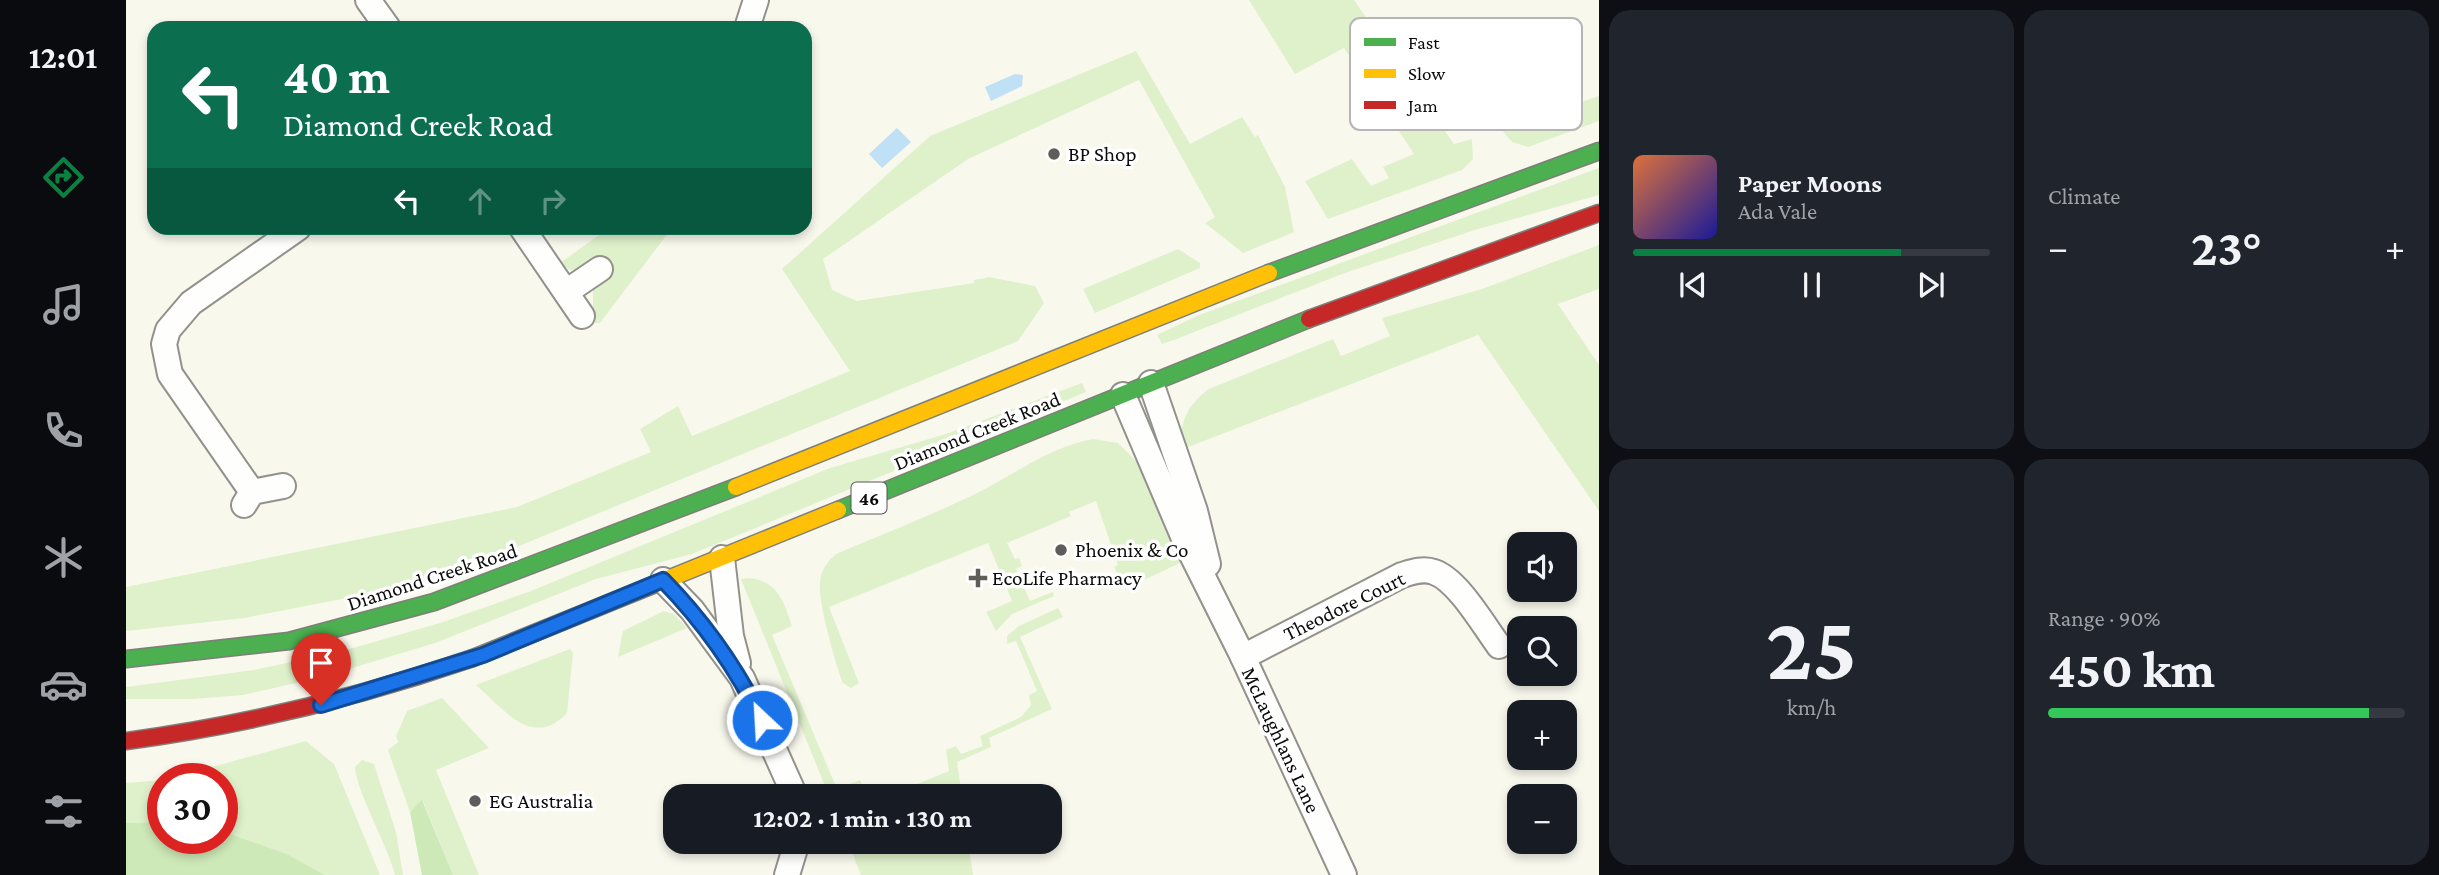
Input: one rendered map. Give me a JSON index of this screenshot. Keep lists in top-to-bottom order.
{
  "streets": {
    "main road": ["Diamond Creek Road", "46"],
    "street": ["Theodore Court", "McLaughlans Lane"]
  },
  "crossings": [
    ["Diamond Creek Road", "McLaughlans Lane"],
    ["Theodore Court", "McLaughlans Lane"]
  ],
  "places": {
    "other": ["BP Shop", "Phoenix & Co", "EG Australia"],
    "health": ["EcoLife Pharmacy"]
  },
  "legend": ["Fast", "Slow", "Jam"],
  "page": {
    "tabs": "12:01",
    "tile": [
      "Climate",
      ["25", "km/h"],
      ["Range · 90%", "450 km"]
    ],
    "turn": ["40 m", "Diamond Creek Road"],
    "song": ["Paper Moons", "Ada Vale"],
    "heat": ["−", "23°", "+"],
    "map_buttons": ["+", "−"],
    "limit": "30",
    "trip": "12:02 · 1 min · 130 m"
  }
}
